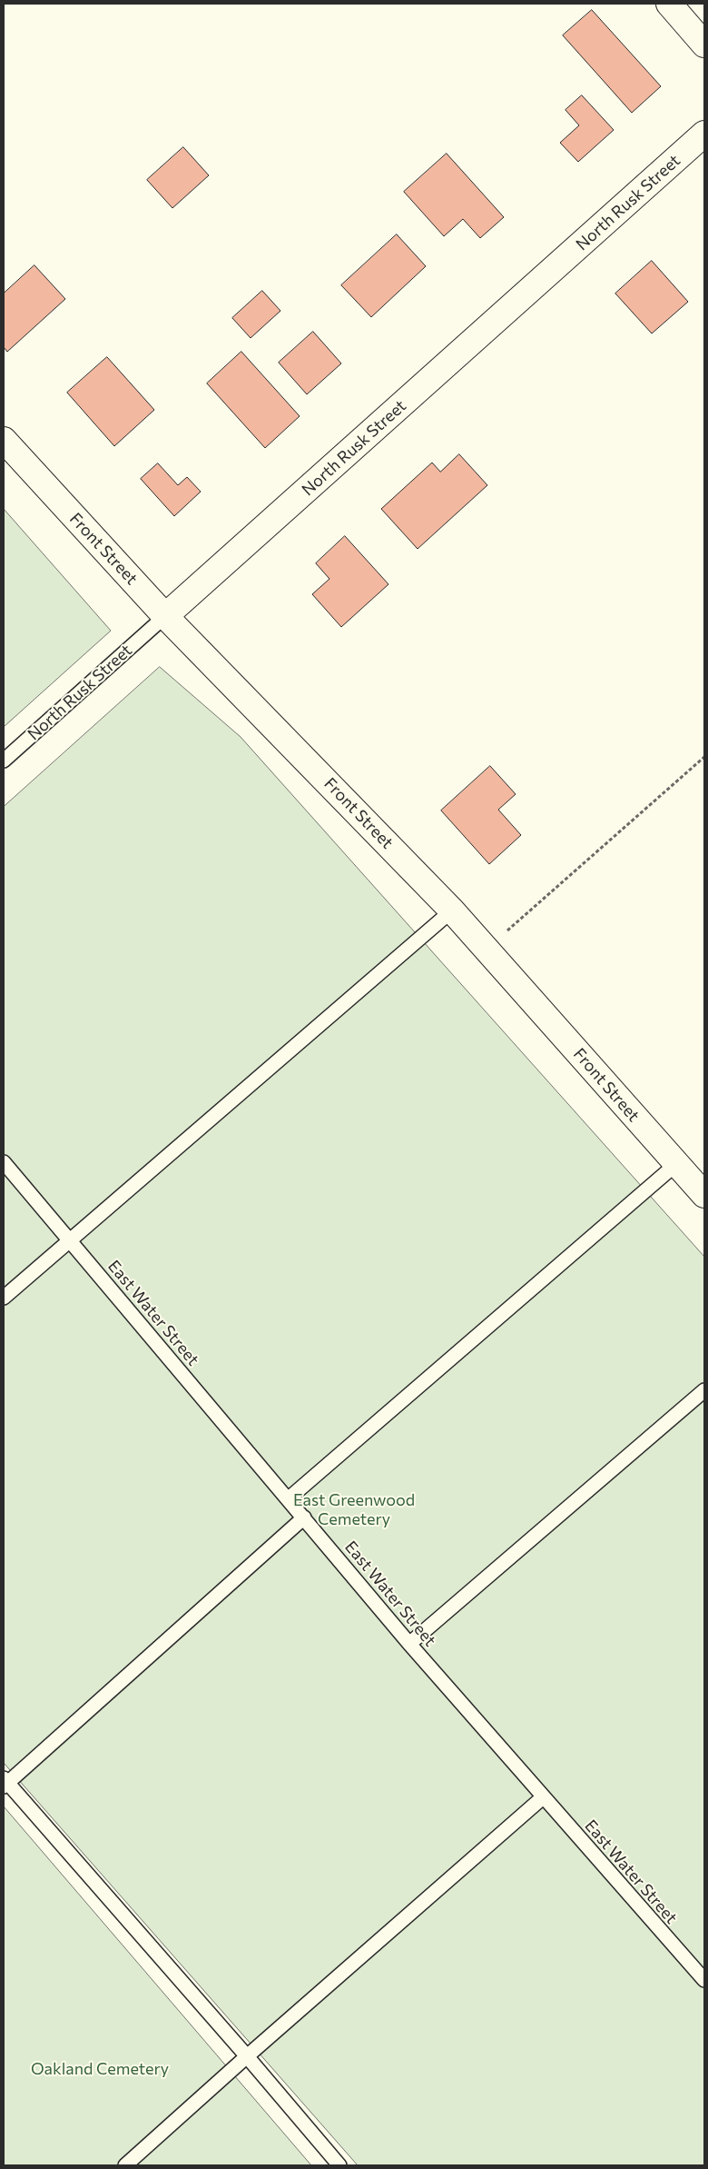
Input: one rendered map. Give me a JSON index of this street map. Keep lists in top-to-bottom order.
{
  "streets": {
    "street": ["North Rusk Street", "Front Street"],
    "lane": ["East Water Street"]
  },
  "crossings": [
    ["North Rusk Street", "Front Street"]
  ],
  "parks": ["East Greenwood Cemetery", "Oakland Cemetery"]
}
